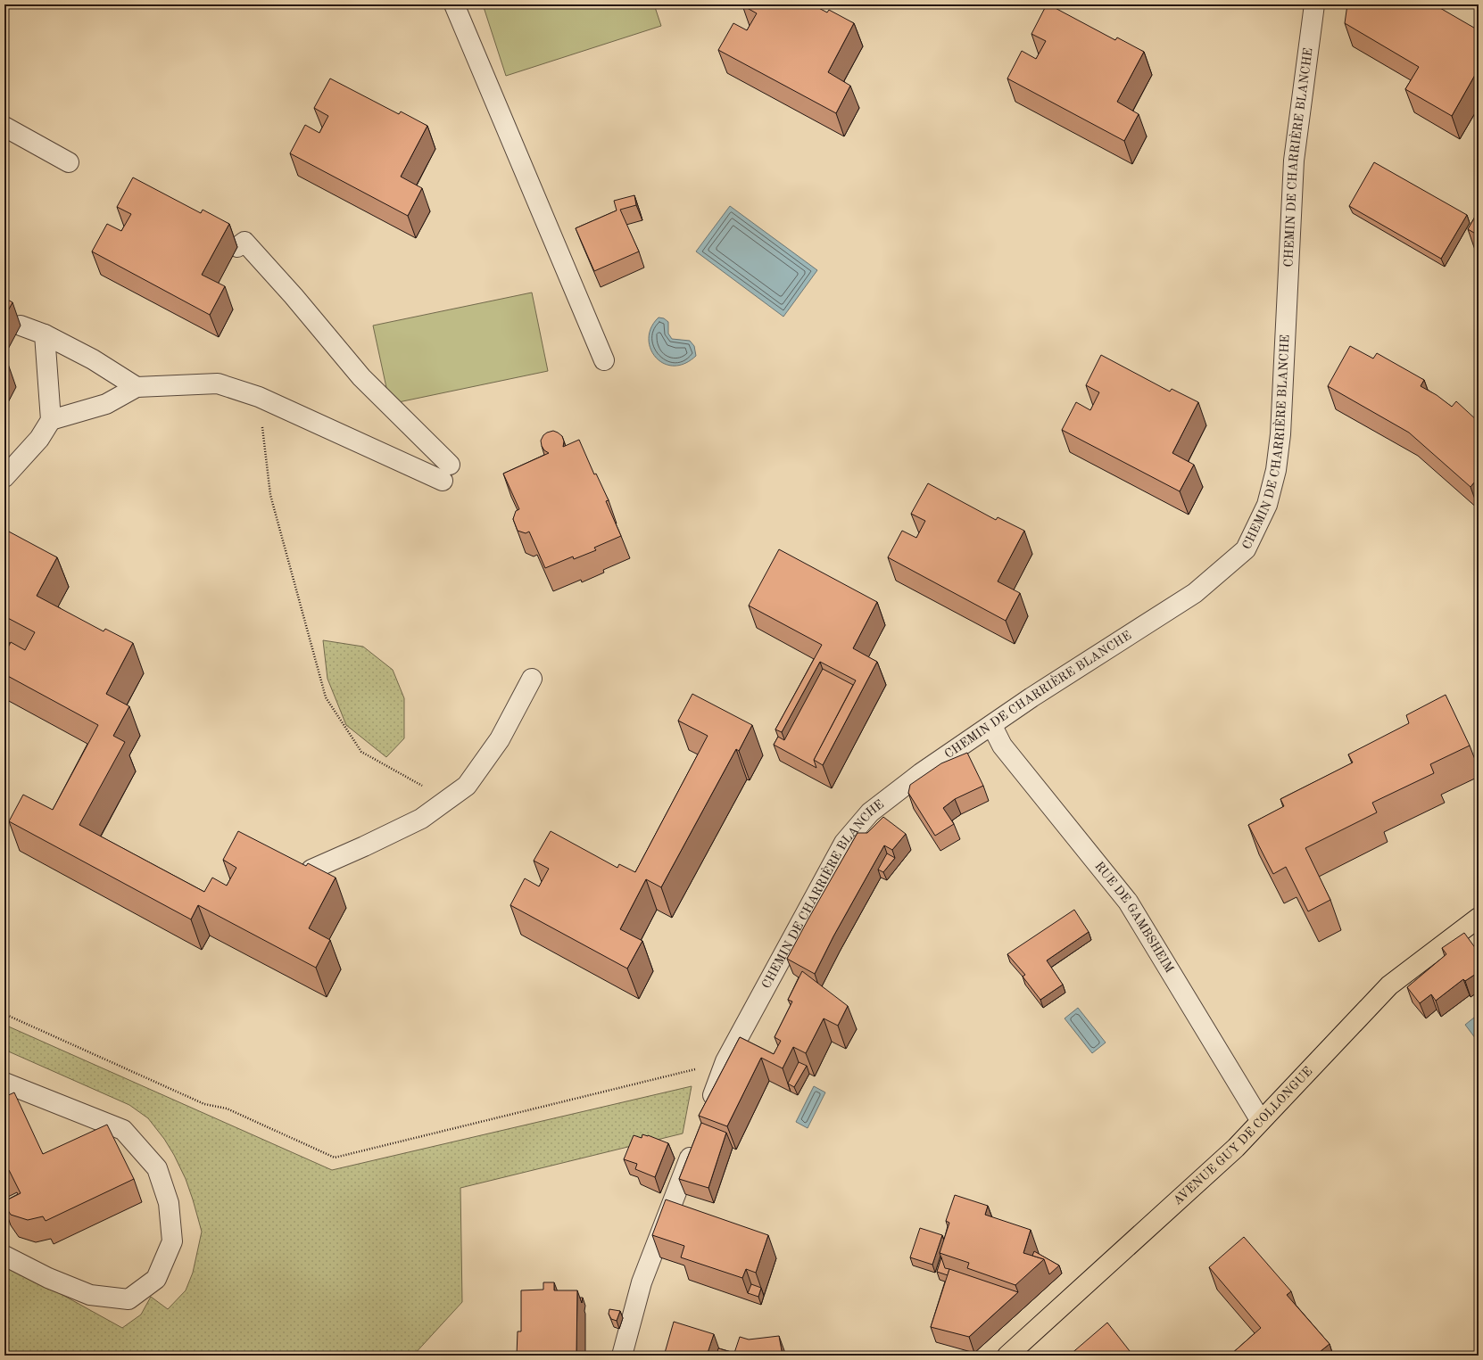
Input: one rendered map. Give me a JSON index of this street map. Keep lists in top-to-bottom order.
{
  "streets": {
    "main road": ["AVENUE GUY DE COLLONGUE"],
    "street": ["CHEMIN DE CHARRIÈRE BLANCHE", "RUE DE GAMBSHEIM"]
  },
  "crossings": [
    ["CHEMIN DE CHARRIÈRE BLANCHE", "RUE DE GAMBSHEIM"],
    ["RUE DE GAMBSHEIM", "AVENUE GUY DE COLLONGUE"]
  ]
}
